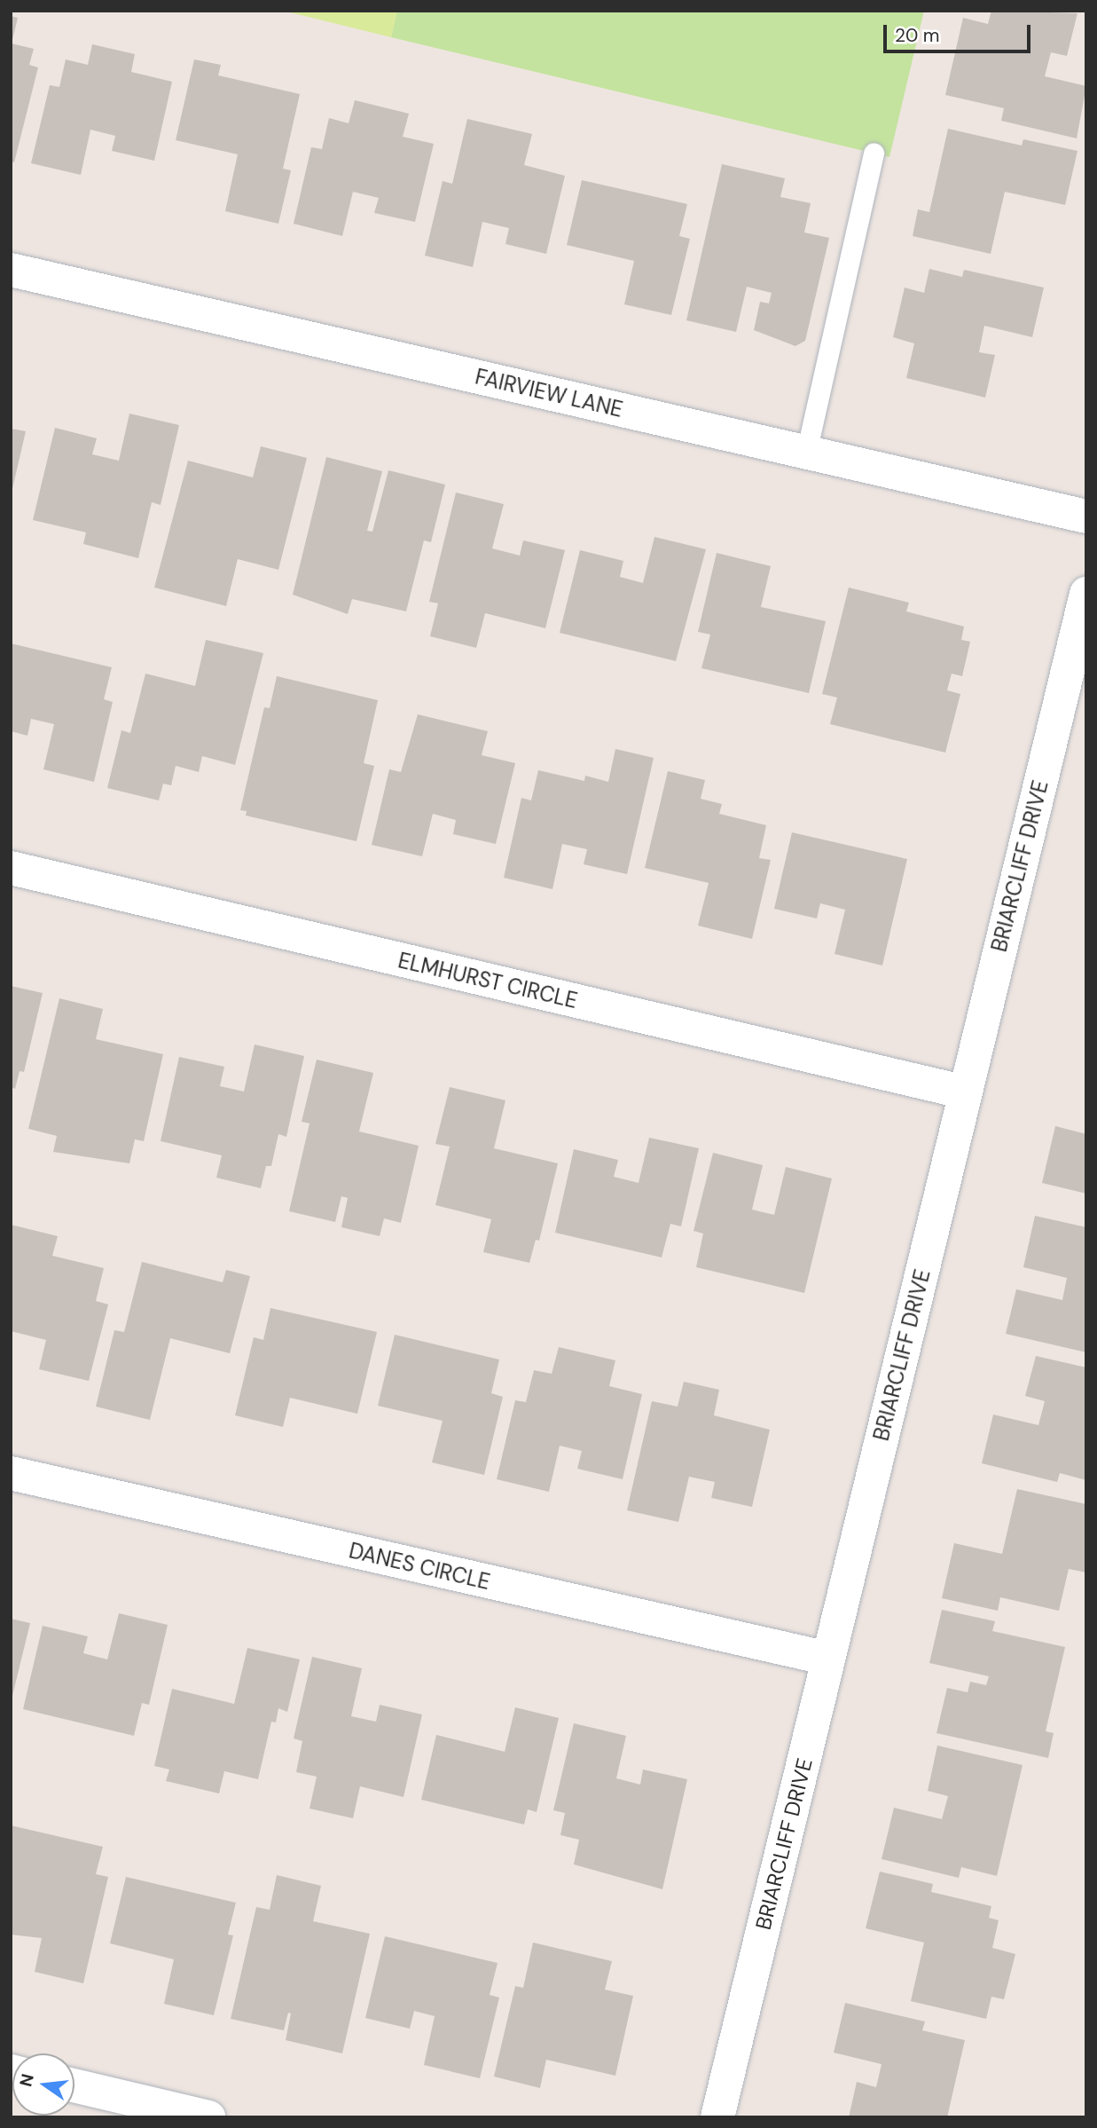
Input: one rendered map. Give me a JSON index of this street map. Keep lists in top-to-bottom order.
{
  "streets": {
    "street": [
      "FAIRVIEW LANE",
      "BRIARCLIFF DRIVE",
      "ELMHURST CIRCLE",
      "DANES CIRCLE"
    ]
  },
  "crossings": [
    ["BRIARCLIFF DRIVE", "ELMHURST CIRCLE"],
    ["BRIARCLIFF DRIVE", "DANES CIRCLE"]
  ],
  "scale_bar": "20 m",
  "north": "left"
}
